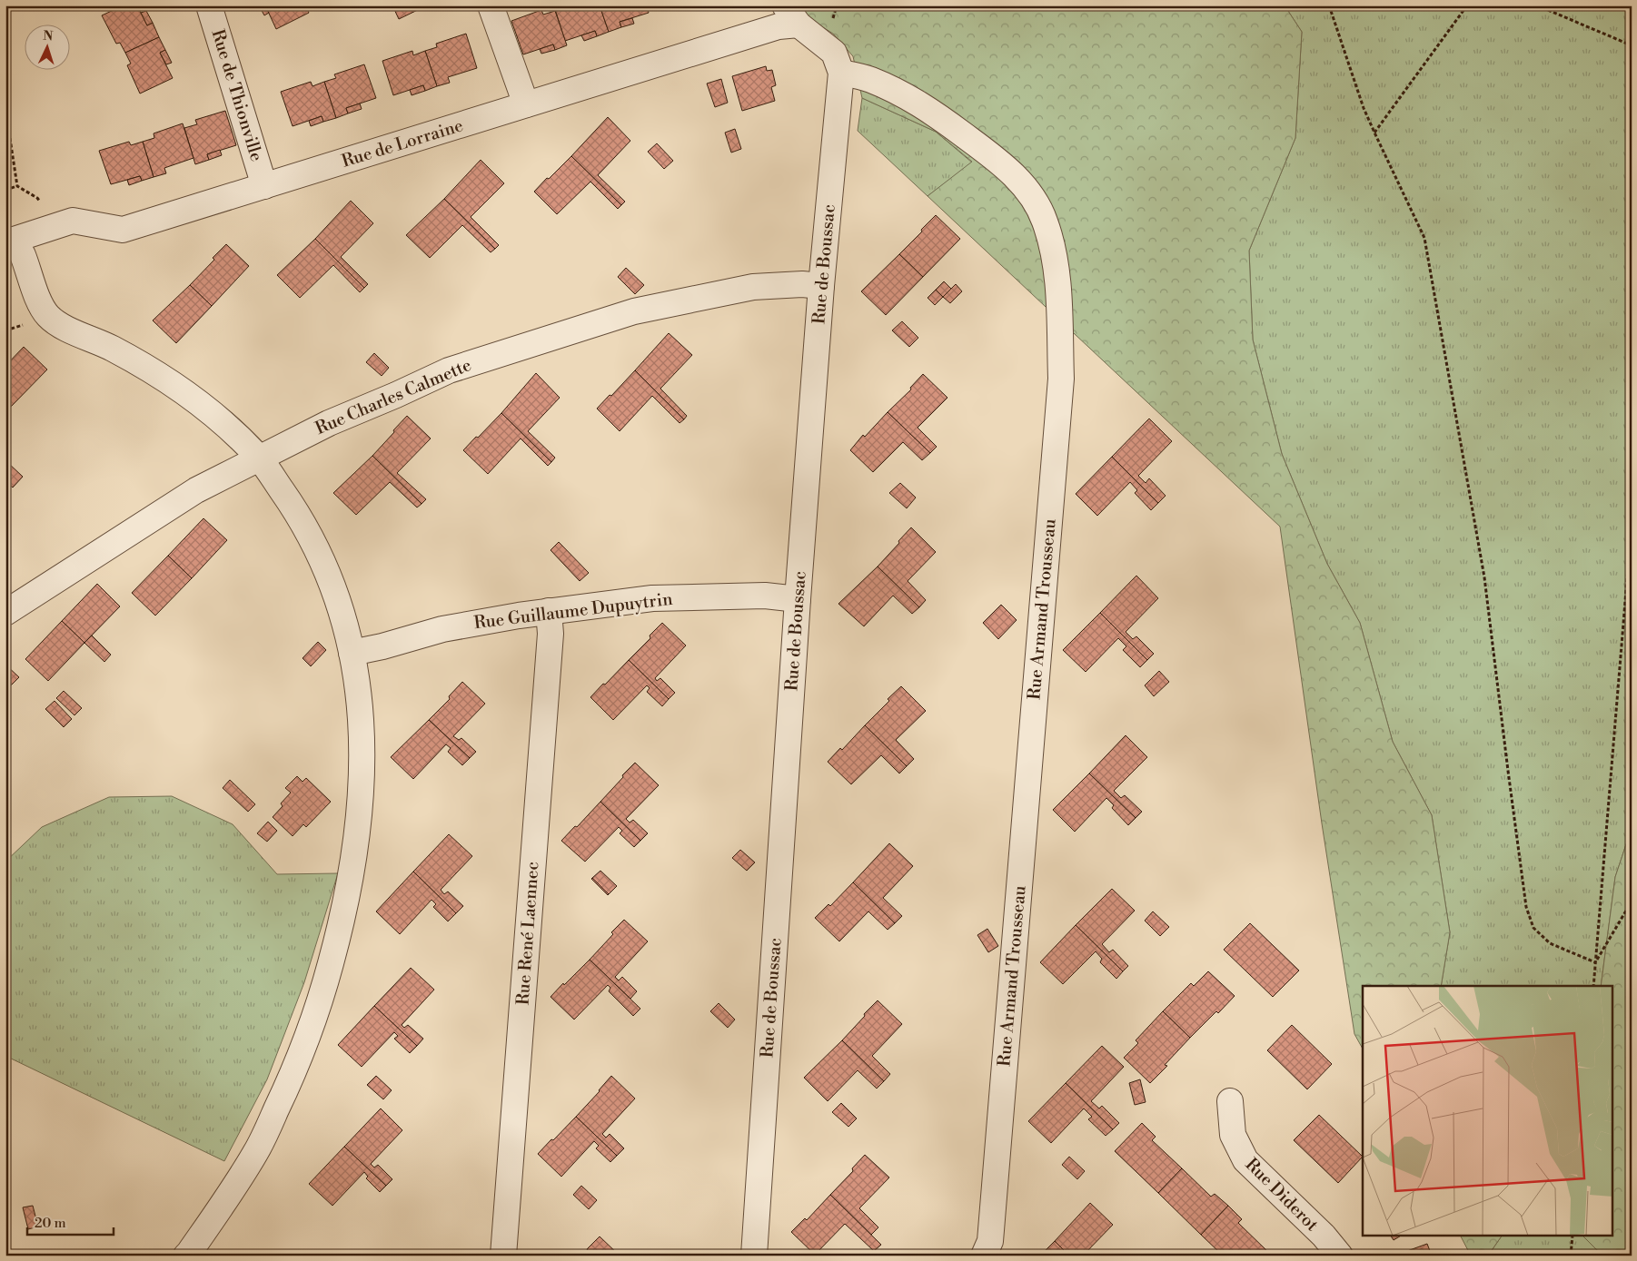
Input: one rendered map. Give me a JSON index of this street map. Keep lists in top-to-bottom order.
{
  "streets": {
    "street": [
      "Rue de Thionville",
      "Rue de Lorraine",
      "Rue de Boussac",
      "Rue Charles Calmette",
      "Rue Armand Trousseau",
      "Rue Guillaume Dupuytrin",
      "Rue René Laennec",
      "Rue Diderot"
    ]
  },
  "crossings": [
    ["Rue de Thionville", "Rue de Lorraine"],
    ["Rue de Lorraine", "Rue de Boussac"],
    ["Rue de Boussac", "Rue Charles Calmette"],
    ["Rue de Boussac", "Rue Armand Trousseau"],
    ["Rue de Boussac", "Rue Guillaume Dupuytrin"],
    ["Rue Guillaume Dupuytrin", "Rue René Laennec"]
  ],
  "scale_bar": "20 m",
  "north": "top"
}
